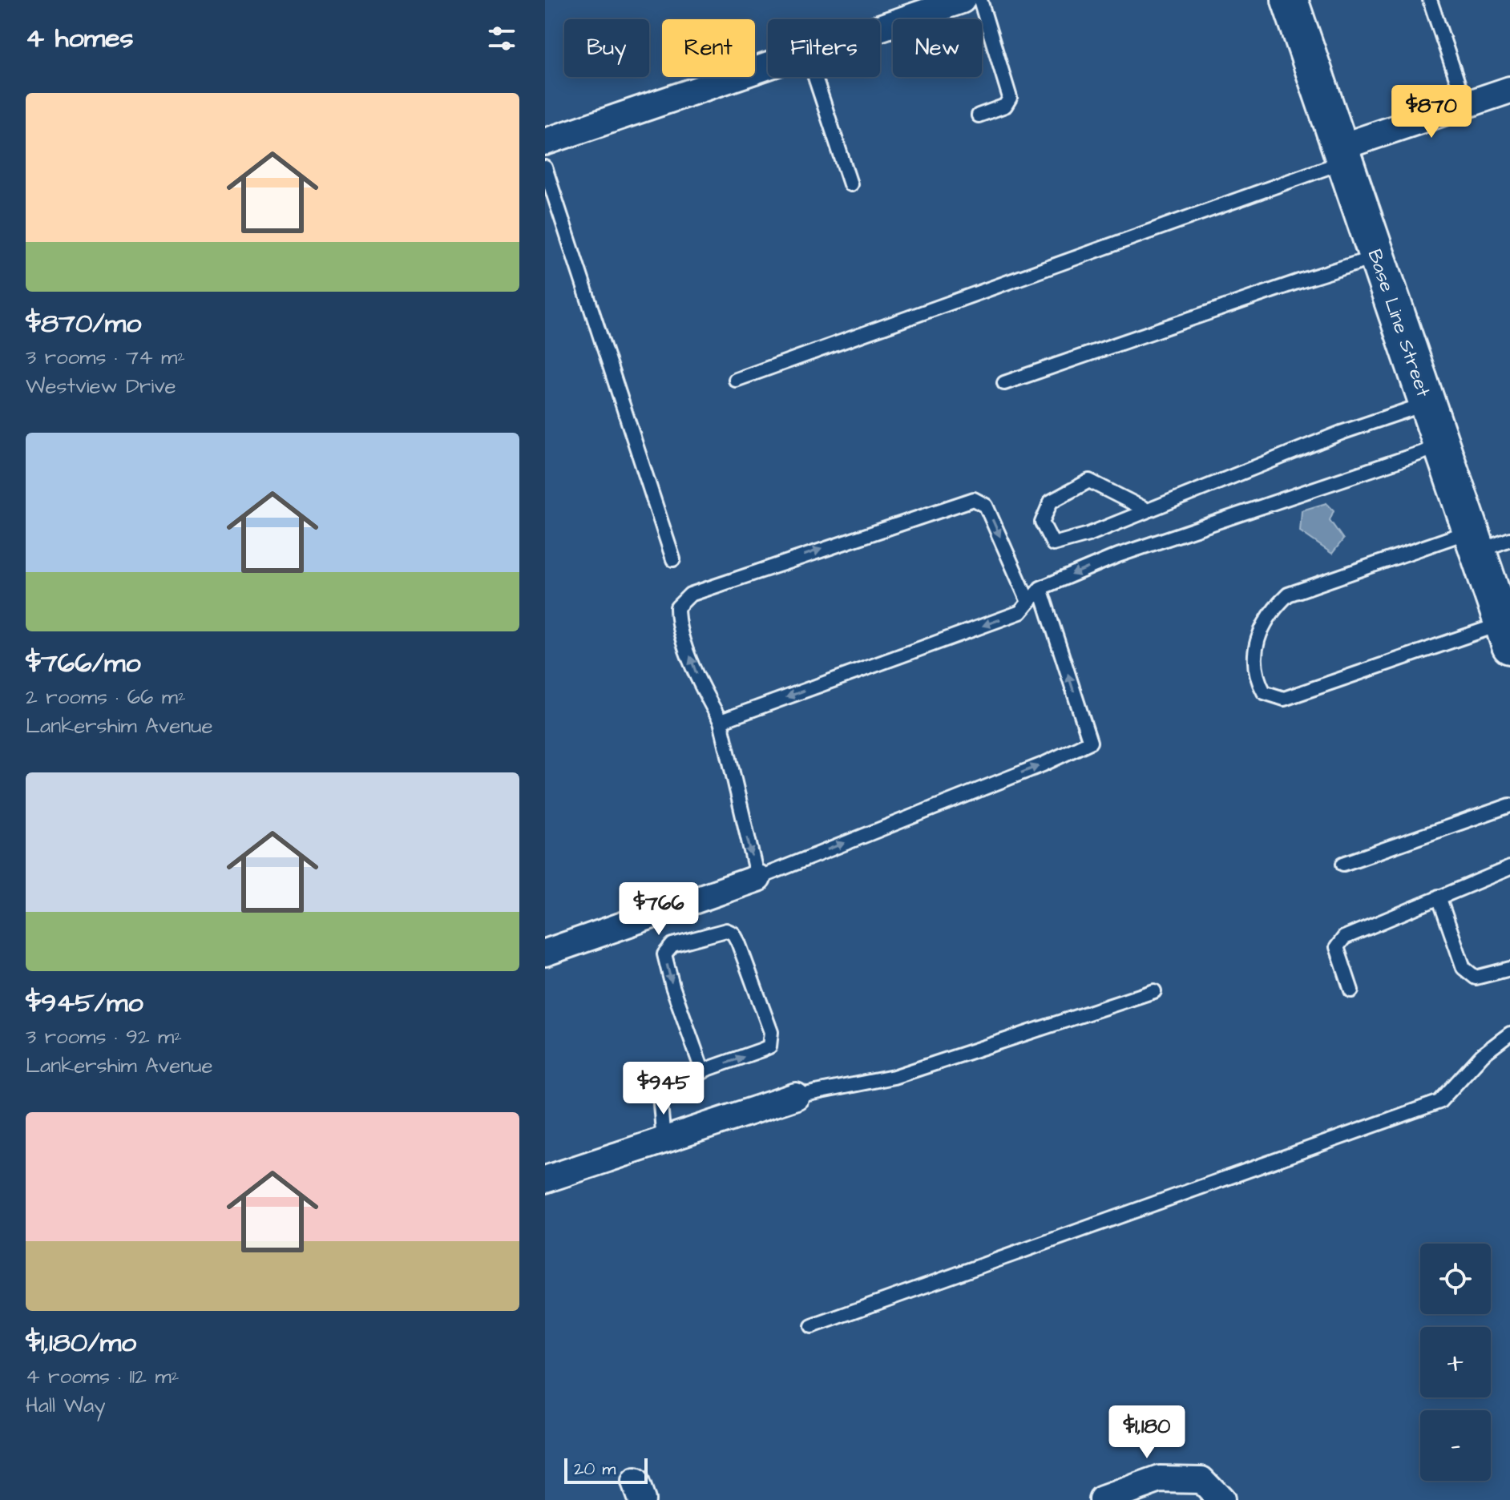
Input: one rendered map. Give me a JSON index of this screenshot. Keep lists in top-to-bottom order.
{
  "streets": {
    "main road": ["Base Line Street"]
  },
  "scale_bar": "20 m",
  "page": {
    "heading": "4 homes",
    "chip": [
      "Buy",
      "Rent",
      "Filters",
      "New"
    ],
    "list": [
      {
        "name": "$870/mo",
        "note": "3 rooms · 74 m² · Westview Drive"
      },
      {
        "name": "$766/mo",
        "note": "2 rooms · 66 m² · Lankershim Avenue"
      },
      {
        "name": "$945/mo",
        "note": "3 rooms · 92 m² · Lankershim Avenue"
      },
      {
        "name": "$1,180/mo",
        "note": "4 rooms · 112 m² · Hall Way"
      }
    ],
    "price": [
      "$870",
      "$766",
      "$945",
      "$1,180"
    ],
    "map_buttons": ["+", "−"],
    "scale": "20 m"
  }
}
